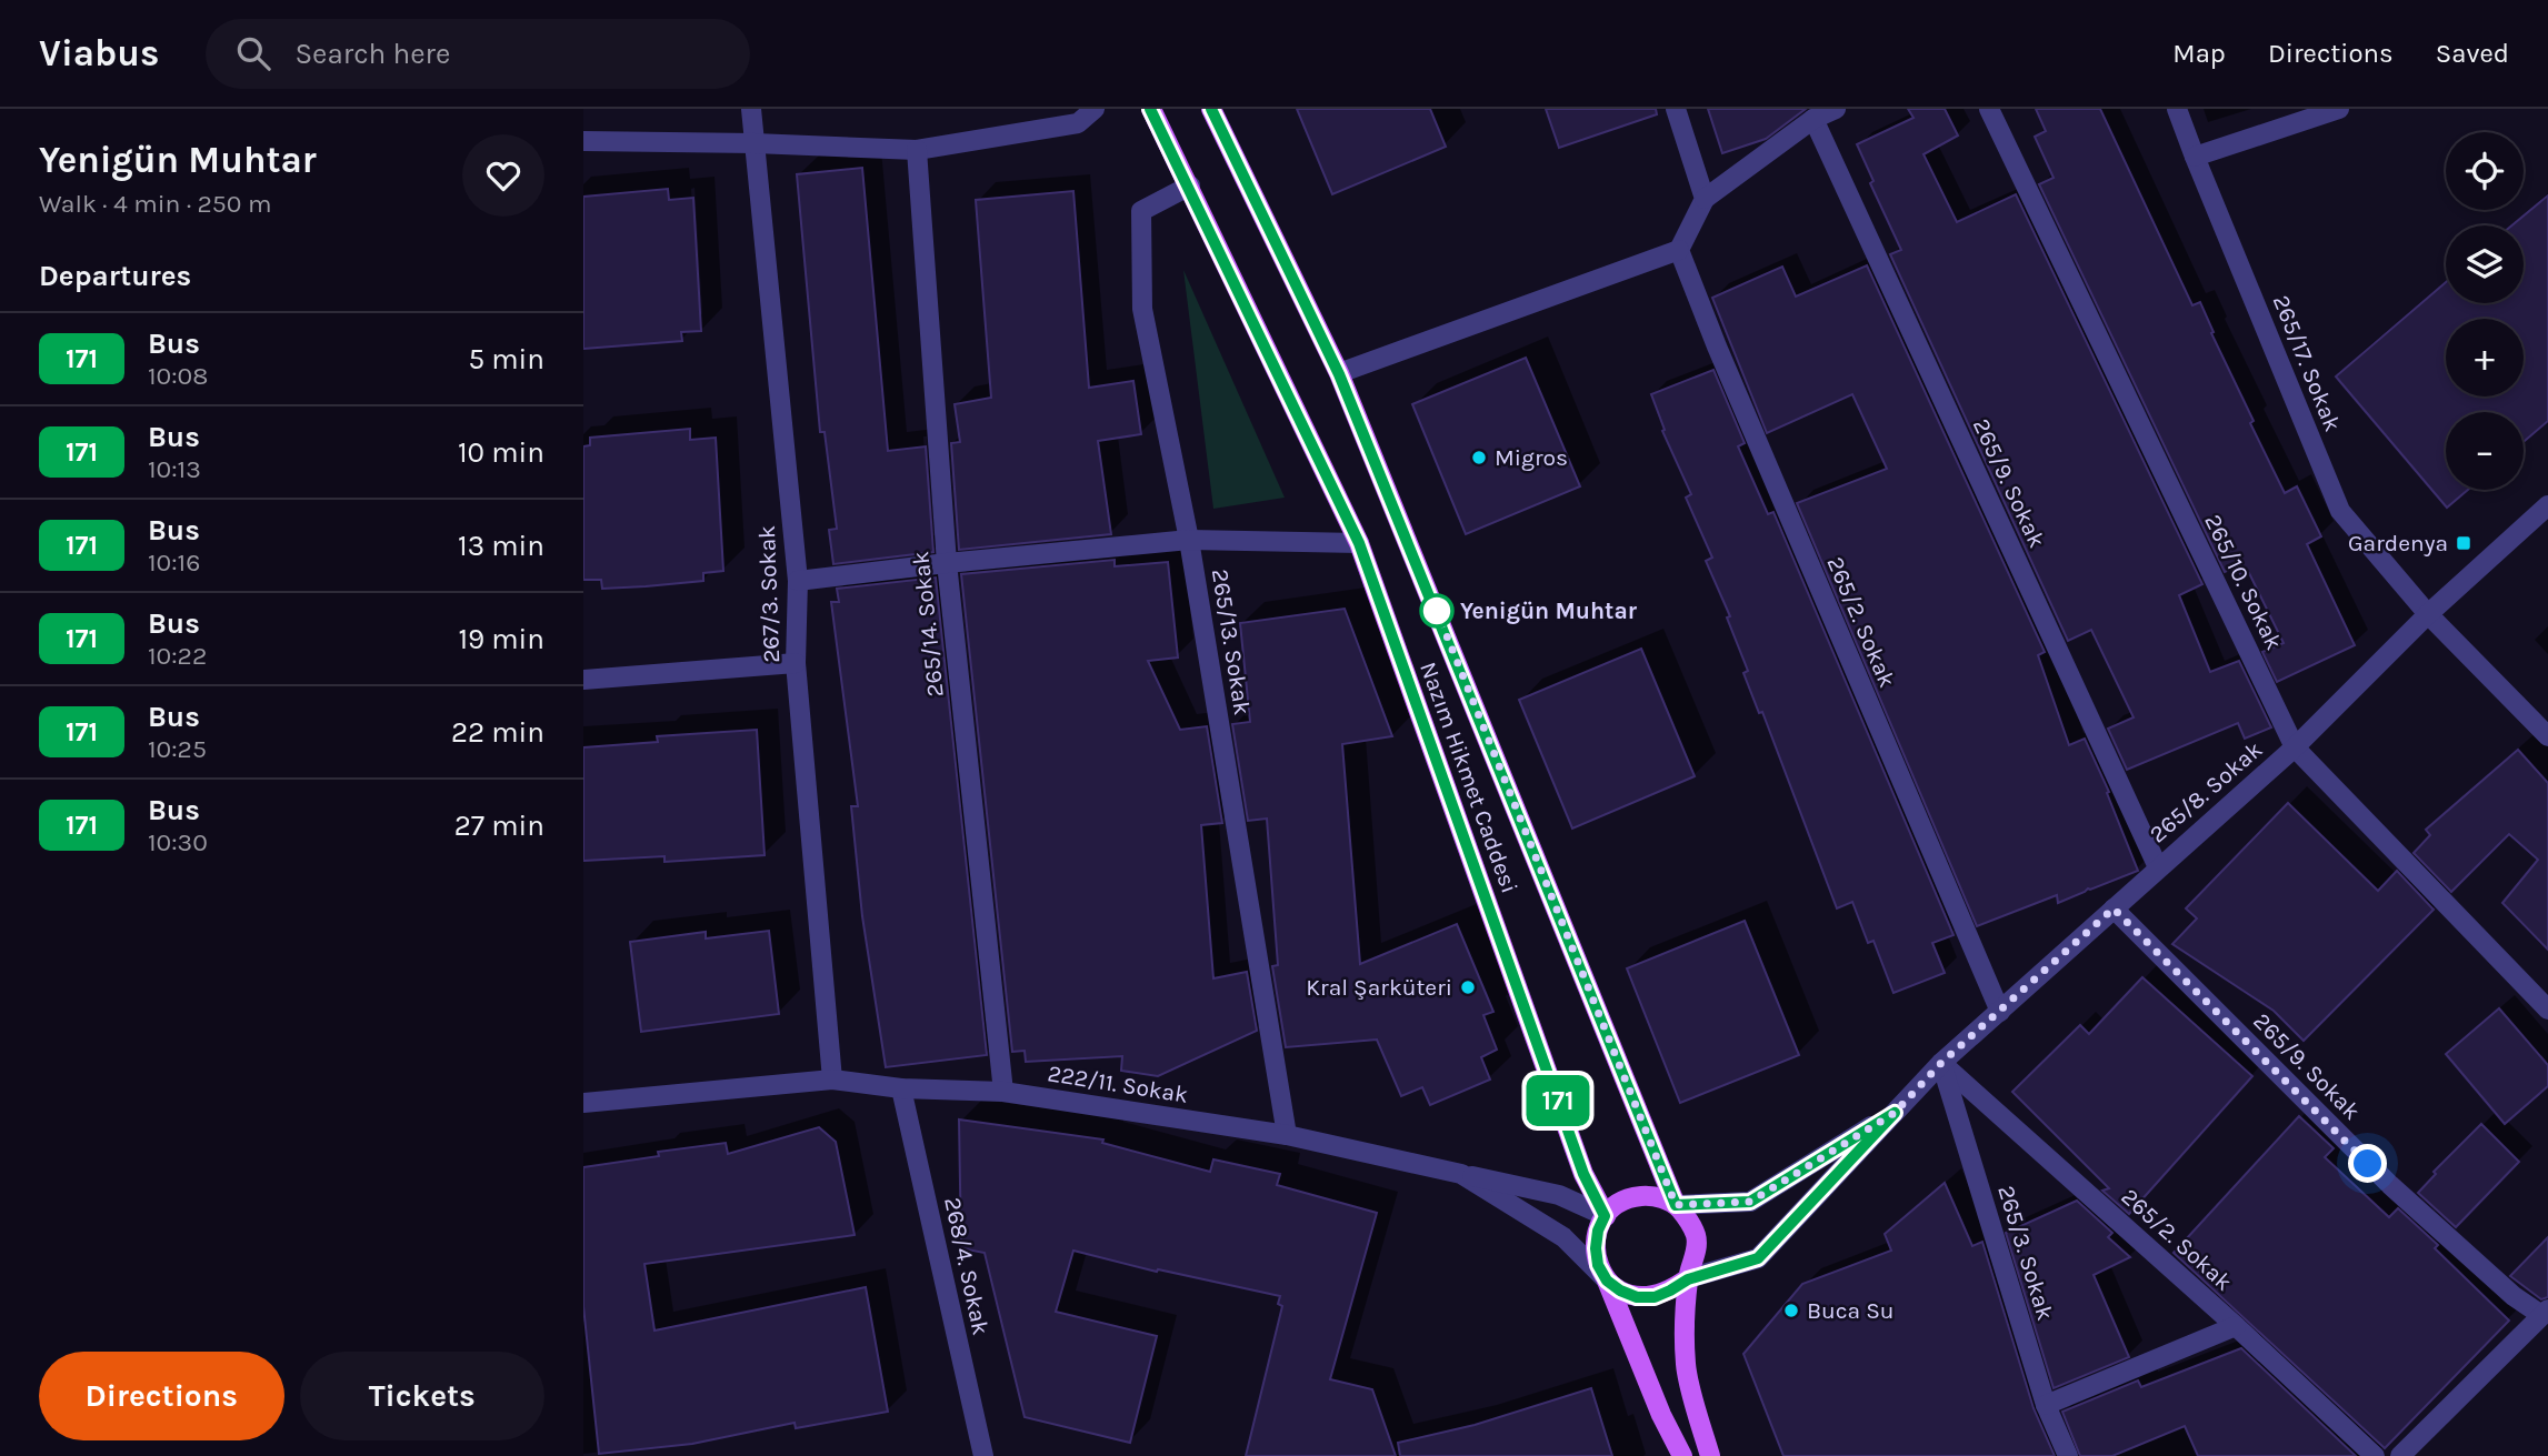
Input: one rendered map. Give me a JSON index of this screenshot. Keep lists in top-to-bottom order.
{
  "streets": {
    "main road": ["Nazım Hikmet Caddesi"],
    "street": [
      "265/17. Sokak",
      "265/9. Sokak",
      "265/10. Sokak",
      "267/3. Sokak",
      "265/2. Sokak",
      "265/14. Sokak",
      "265/13. Sokak",
      "265/8. Sokak",
      "222/11. Sokak",
      "265/3. Sokak",
      "268/4. Sokak"
    ]
  },
  "crossings": [
    ["265/17. Sokak", "265/8. Sokak"],
    ["265/9. Sokak", "265/8. Sokak"],
    ["265/10. Sokak", "265/8. Sokak"],
    ["267/3. Sokak", "222/11. Sokak"],
    ["265/2. Sokak", "265/8. Sokak"],
    ["265/2. Sokak", "265/3. Sokak"],
    ["265/14. Sokak", "222/11. Sokak"],
    ["265/13. Sokak", "Nazım Hikmet Caddesi"],
    ["265/13. Sokak", "222/11. Sokak"],
    ["Nazım Hikmet Caddesi", "265/8. Sokak"],
    ["Nazım Hikmet Caddesi", "222/11. Sokak"],
    ["265/8. Sokak", "222/11. Sokak"],
    ["265/8. Sokak", "265/3. Sokak"],
    ["222/11. Sokak", "268/4. Sokak"]
  ],
  "places": {
    "other": [
      "Migros",
      "Yenigün Muhtar",
      "Kral Şarküteri",
      "Buca Su"
    ],
    "transit": ["Gardenya"]
  },
  "lines": ["bus line 171"],
  "page": {
    "header": "Viabus",
    "search": "Search here",
    "nav": ["Map", "Directions", "Saved"],
    "heading": [
      ["Yenigün Muhtar", "Walk · 4 min · 250 m"],
      "Departures"
    ],
    "on_map": "171",
    "map_buttons": ["+", "−"],
    "list": [
      {
        "mark": "171",
        "name": "Bus",
        "note": "10:08",
        "value": "5 min"
      },
      {
        "mark": "171",
        "name": "Bus",
        "note": "10:13",
        "value": "10 min"
      },
      {
        "mark": "171",
        "name": "Bus",
        "note": "10:16",
        "value": "13 min"
      },
      {
        "mark": "171",
        "name": "Bus",
        "note": "10:22",
        "value": "19 min"
      },
      {
        "mark": "171",
        "name": "Bus",
        "note": "10:25",
        "value": "22 min"
      },
      {
        "mark": "171",
        "name": "Bus",
        "note": "10:30",
        "value": "27 min"
      }
    ],
    "buttons": ["Directions", "Tickets"]
  }
}
